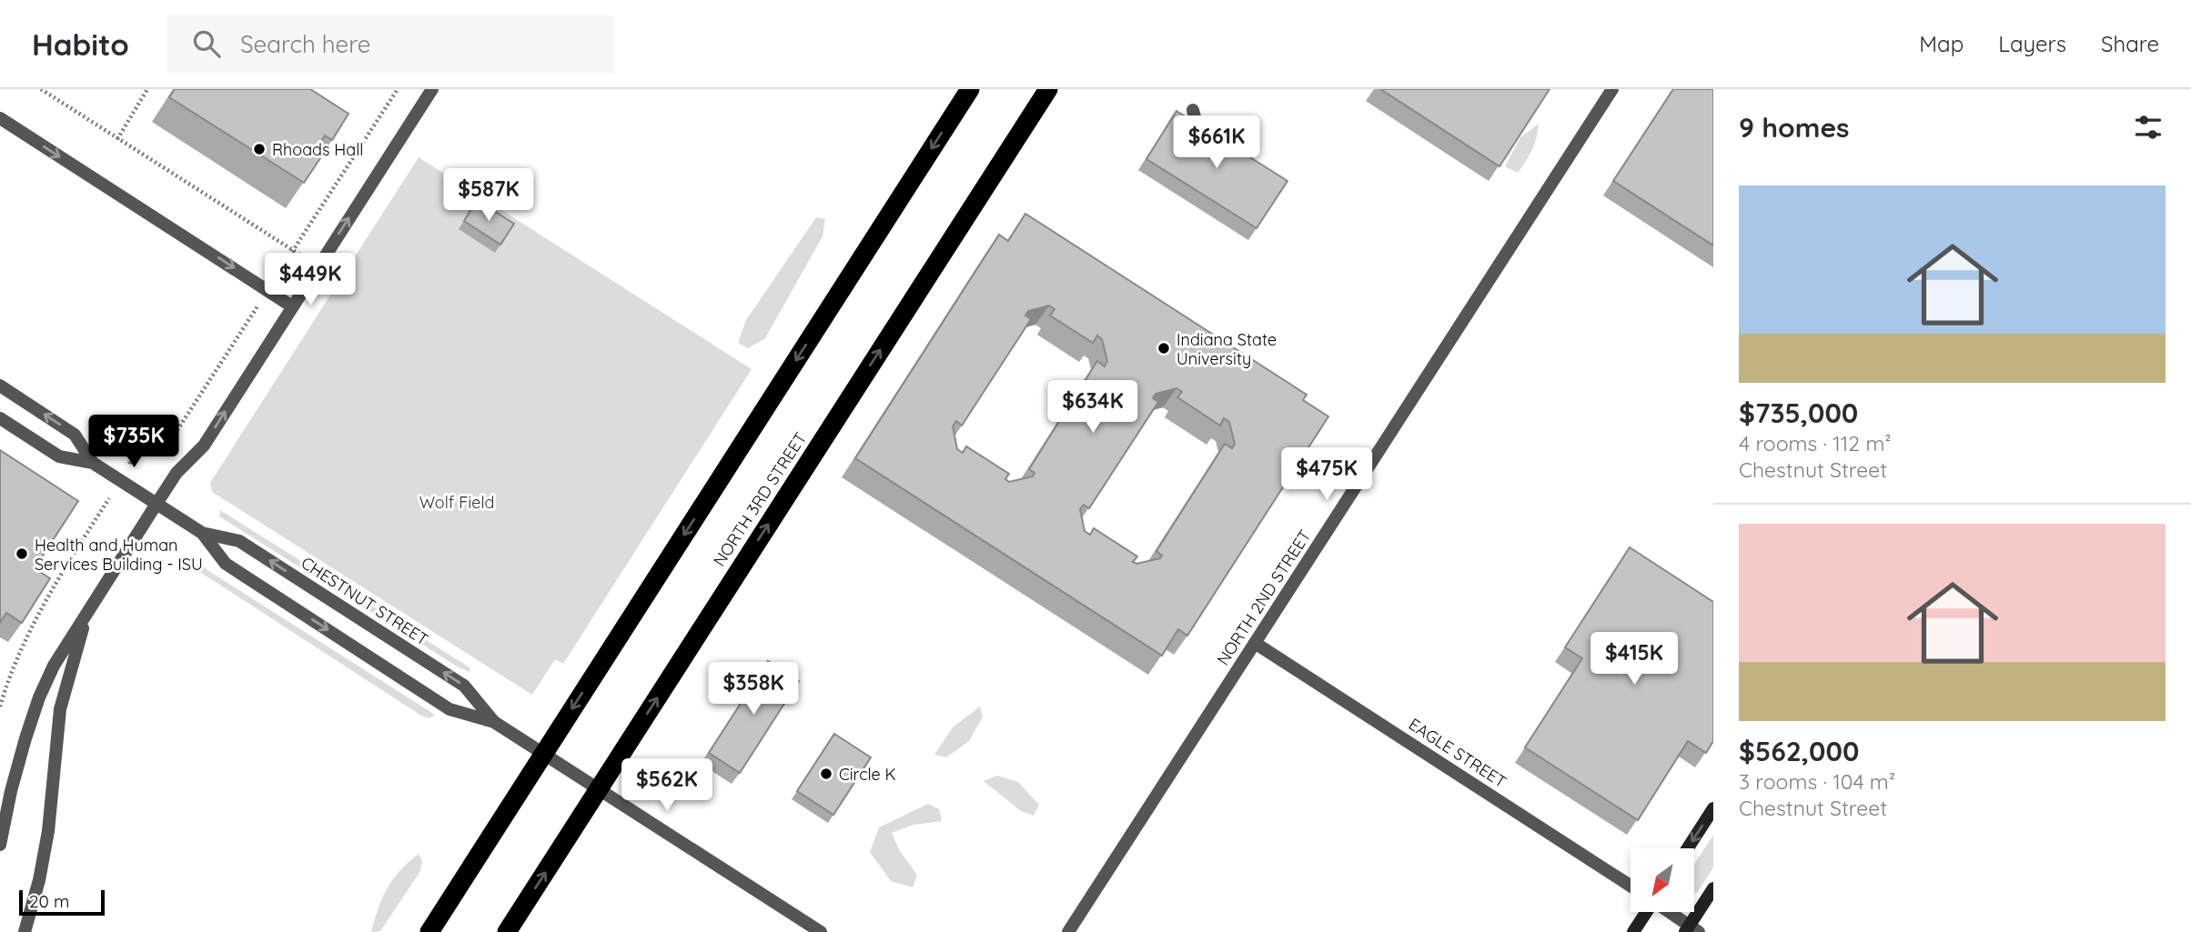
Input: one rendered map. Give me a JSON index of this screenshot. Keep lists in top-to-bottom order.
{
  "streets": {
    "highway": ["NORTH 3RD STREET"],
    "street": ["NORTH 2ND STREET", "CHESTNUT STREET", "EAGLE STREET"]
  },
  "crossings": [
    ["NORTH 3RD STREET", "CHESTNUT STREET"],
    ["NORTH 2ND STREET", "EAGLE STREET"]
  ],
  "parks": ["Wolf Field"],
  "places": [
    "Rhoads Hall",
    "Indiana State University",
    "Health and Human Services Building - ISU",
    "Circle K"
  ],
  "scale_bar": "20 m",
  "north": "bottom left",
  "page": {
    "header": "Habito",
    "search": "Search here",
    "nav": ["Map", "Layers", "Share"],
    "heading": "9 homes",
    "price": [
      "$661K",
      "$587K",
      "$449K",
      "$634K",
      "$735K",
      "$475K",
      "$415K",
      "$358K",
      "$562K"
    ],
    "list": [
      {
        "name": "$735,000",
        "note": "4 rooms · 112 m² · Chestnut Street"
      },
      {
        "name": "$562,000",
        "note": "3 rooms · 104 m² · Chestnut Street"
      }
    ],
    "scale": "20 m"
  }
}
